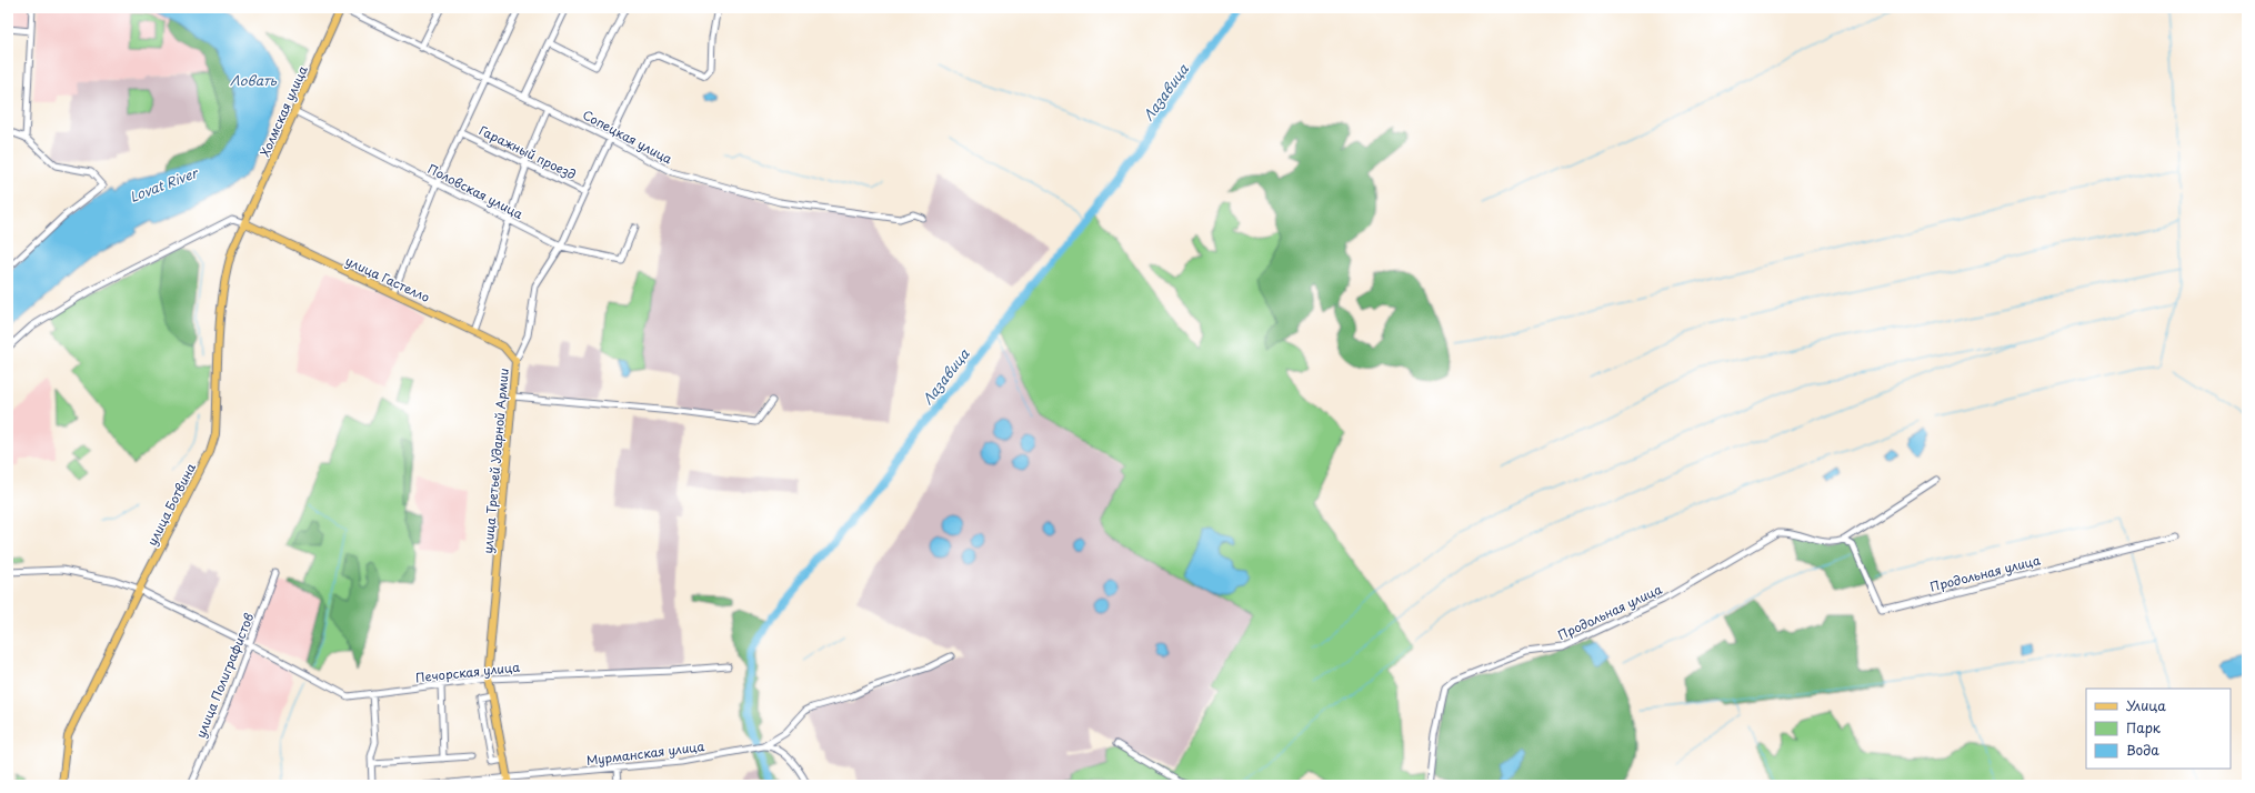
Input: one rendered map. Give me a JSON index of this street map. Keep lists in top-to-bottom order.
{
  "streets": {
    "main road": [
      "Холмская улица",
      "улица Гастелло",
      "улица Третьей Ударной Армии",
      "улица Ботвина"
    ],
    "street": [
      "Сопецкая улица",
      "Гаражный проезд",
      "Половская улица",
      "Продольная улица",
      "Печорская улица",
      "улица Полиграфистов",
      "Мурманская улица"
    ]
  },
  "crossings": [
    ["Холмская улица", "Сопецкая улица"],
    ["Холмская улица", "Половская улица"],
    ["Холмская улица", "улица Гастелло"],
    ["Холмская улица", "улица Ботвина"],
    ["Сопецкая улица", "улица Третьей Ударной Армии"],
    ["Гаражный проезд", "улица Третьей Ударной Армии"],
    ["Половская улица", "улица Третьей Ударной Армии"],
    ["улица Гастелло", "улица Третьей Ударной Армии"],
    ["улица Гастелло", "улица Ботвина"],
    ["улица Третьей Ударной Армии", "Печорская улица"],
    ["улица Третьей Ударной Армии", "Мурманская улица"],
    ["улица Ботвина", "Печорская улица"],
    ["Печорская улица", "улица Полиграфистов"]
  ],
  "water": ["Ловать", "Лазавица", "Lovat River"],
  "legend": ["Улица", "Парк", "Вода"]
}
